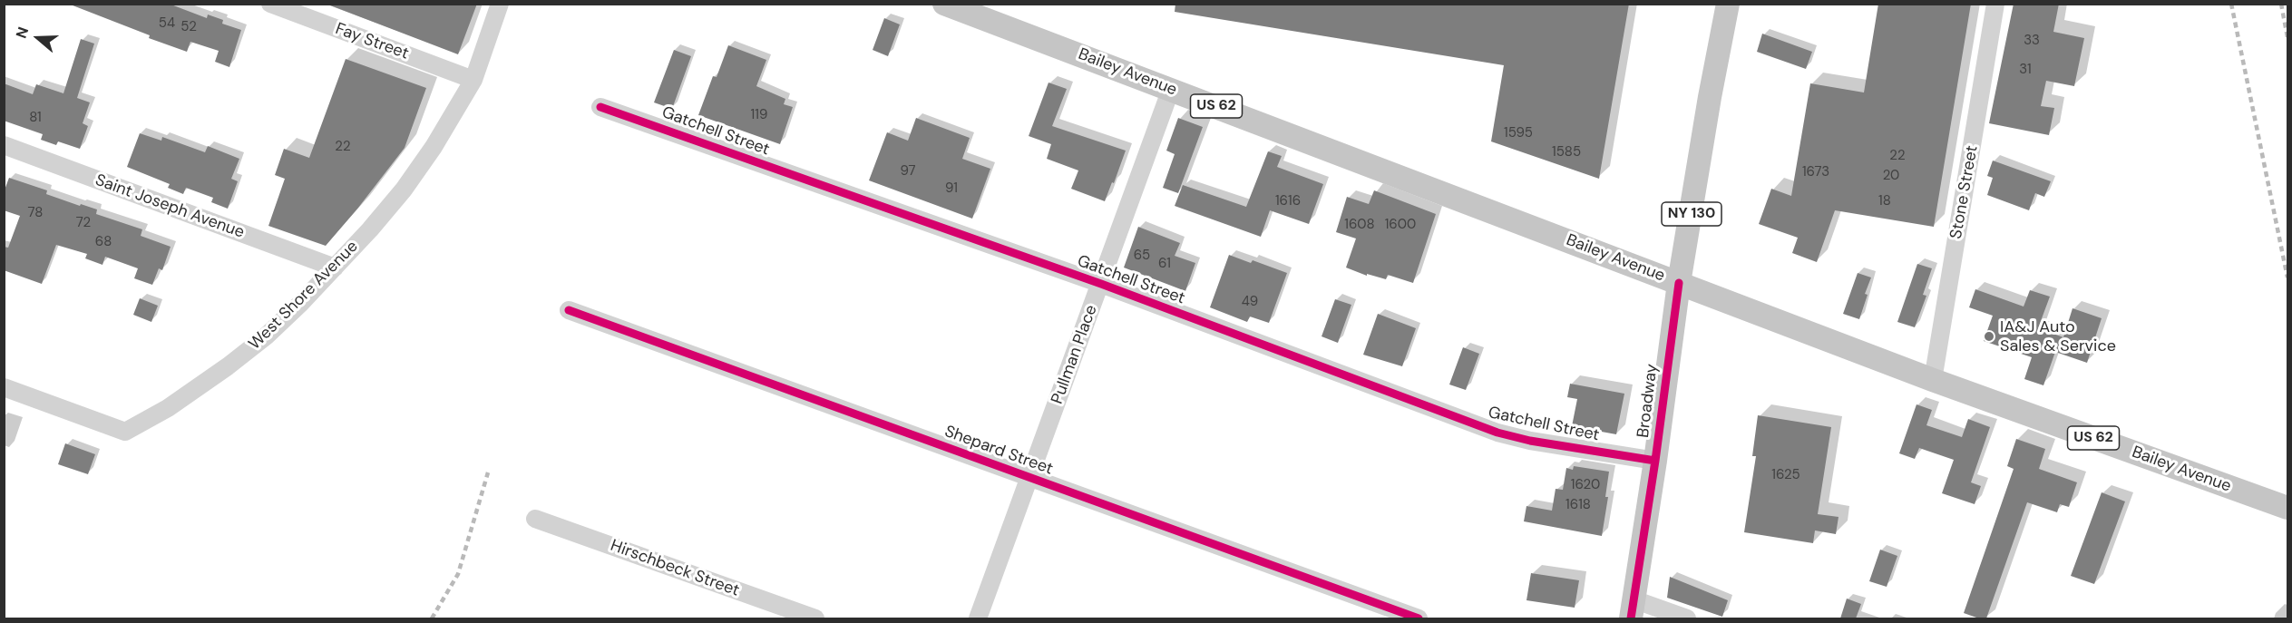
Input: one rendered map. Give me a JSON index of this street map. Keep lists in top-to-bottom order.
{
  "streets": {
    "main road": [
      "Bailey Avenue",
      "US 62",
      "NY 130",
      "Broadway"
    ],
    "street": [
      "Fay Street",
      "Gatchell Street",
      "Stone Street",
      "Saint Joseph Avenue",
      "West Shore Avenue",
      "Pullman Place",
      "Shepard Street",
      "Hirschbeck Street"
    ]
  },
  "crossings": [
    ["Fay Street", "West Shore Avenue"],
    ["Bailey Avenue", "Stone Street"],
    ["Bailey Avenue", "Pullman Place"],
    ["Bailey Avenue", "Broadway"],
    ["Gatchell Street", "Pullman Place"],
    ["Gatchell Street", "Broadway"],
    ["Saint Joseph Avenue", "West Shore Avenue"],
    ["Pullman Place", "Shepard Street"]
  ],
  "places": ["IA&J Auto Sales & Service"],
  "house_numbers": [
    "54",
    "52",
    "33",
    "31",
    "119",
    "81",
    "1595",
    "22",
    "1585",
    "22",
    "97",
    "1673",
    "20",
    "91",
    "1616",
    "18",
    "78",
    "72",
    "1608",
    "1600",
    "68",
    "65",
    "61",
    "49",
    "1625",
    "1620",
    "1618"
  ],
  "north": "left"
}
